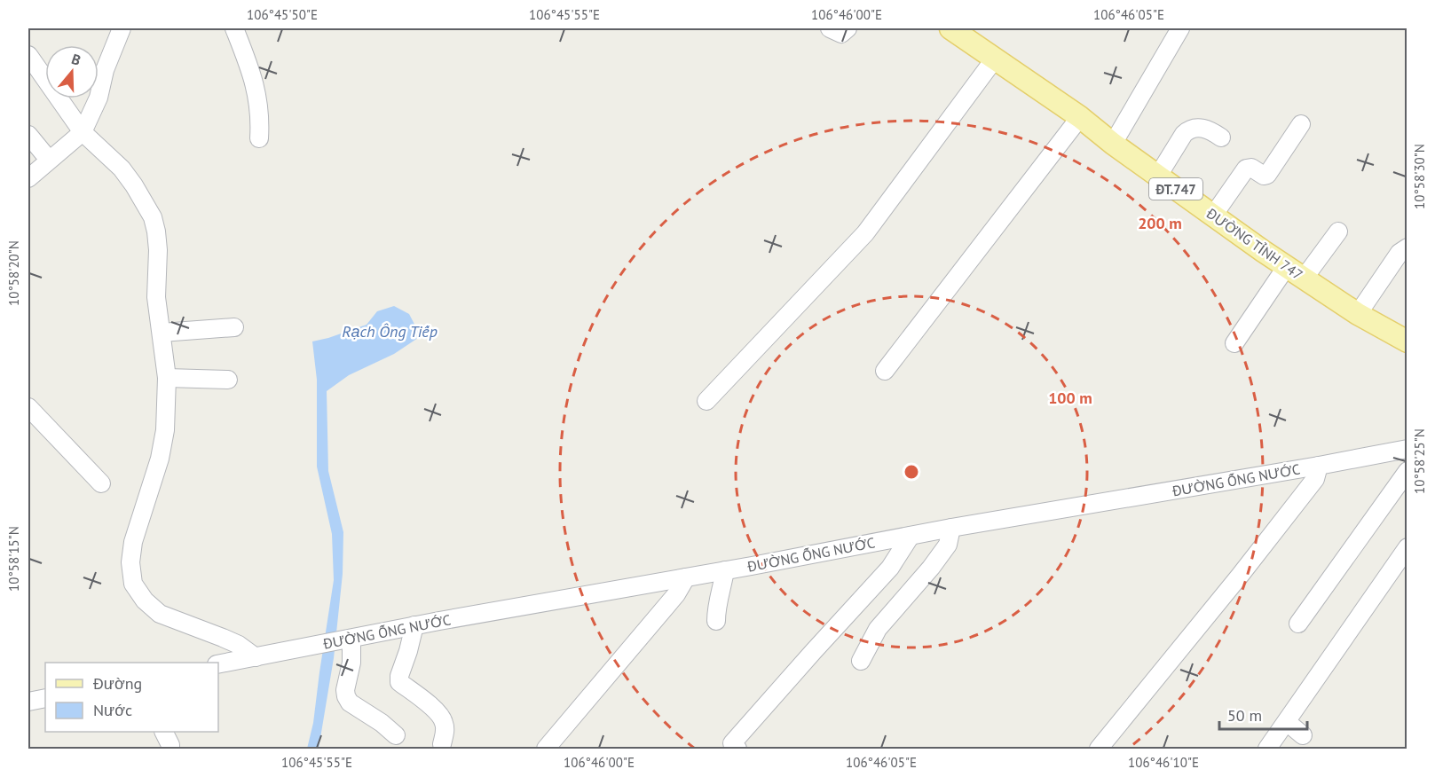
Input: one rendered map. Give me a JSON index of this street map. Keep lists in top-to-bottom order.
{
  "streets": {
    "main road": ["ĐT.747", "ĐƯỜNG TỈNH 747"],
    "street": ["ĐƯỜNG ỐNG NƯỚC"]
  },
  "water": ["Rạch Ông Tiếp"],
  "legend": ["Đường", "Nước"],
  "scale_bar": "50 m",
  "north": "top",
  "coordinates": [
    "106°45'50\"E",
    "106°45'55\"E",
    "106°46'00\"E",
    "106°46'05\"E",
    "10°58'30\"N",
    "10°58'20\"N",
    "10°58'25\"N",
    "10°58'15\"N",
    "106°46'10\"E"
  ],
  "rings": ["200 m", "100 m"]
}
